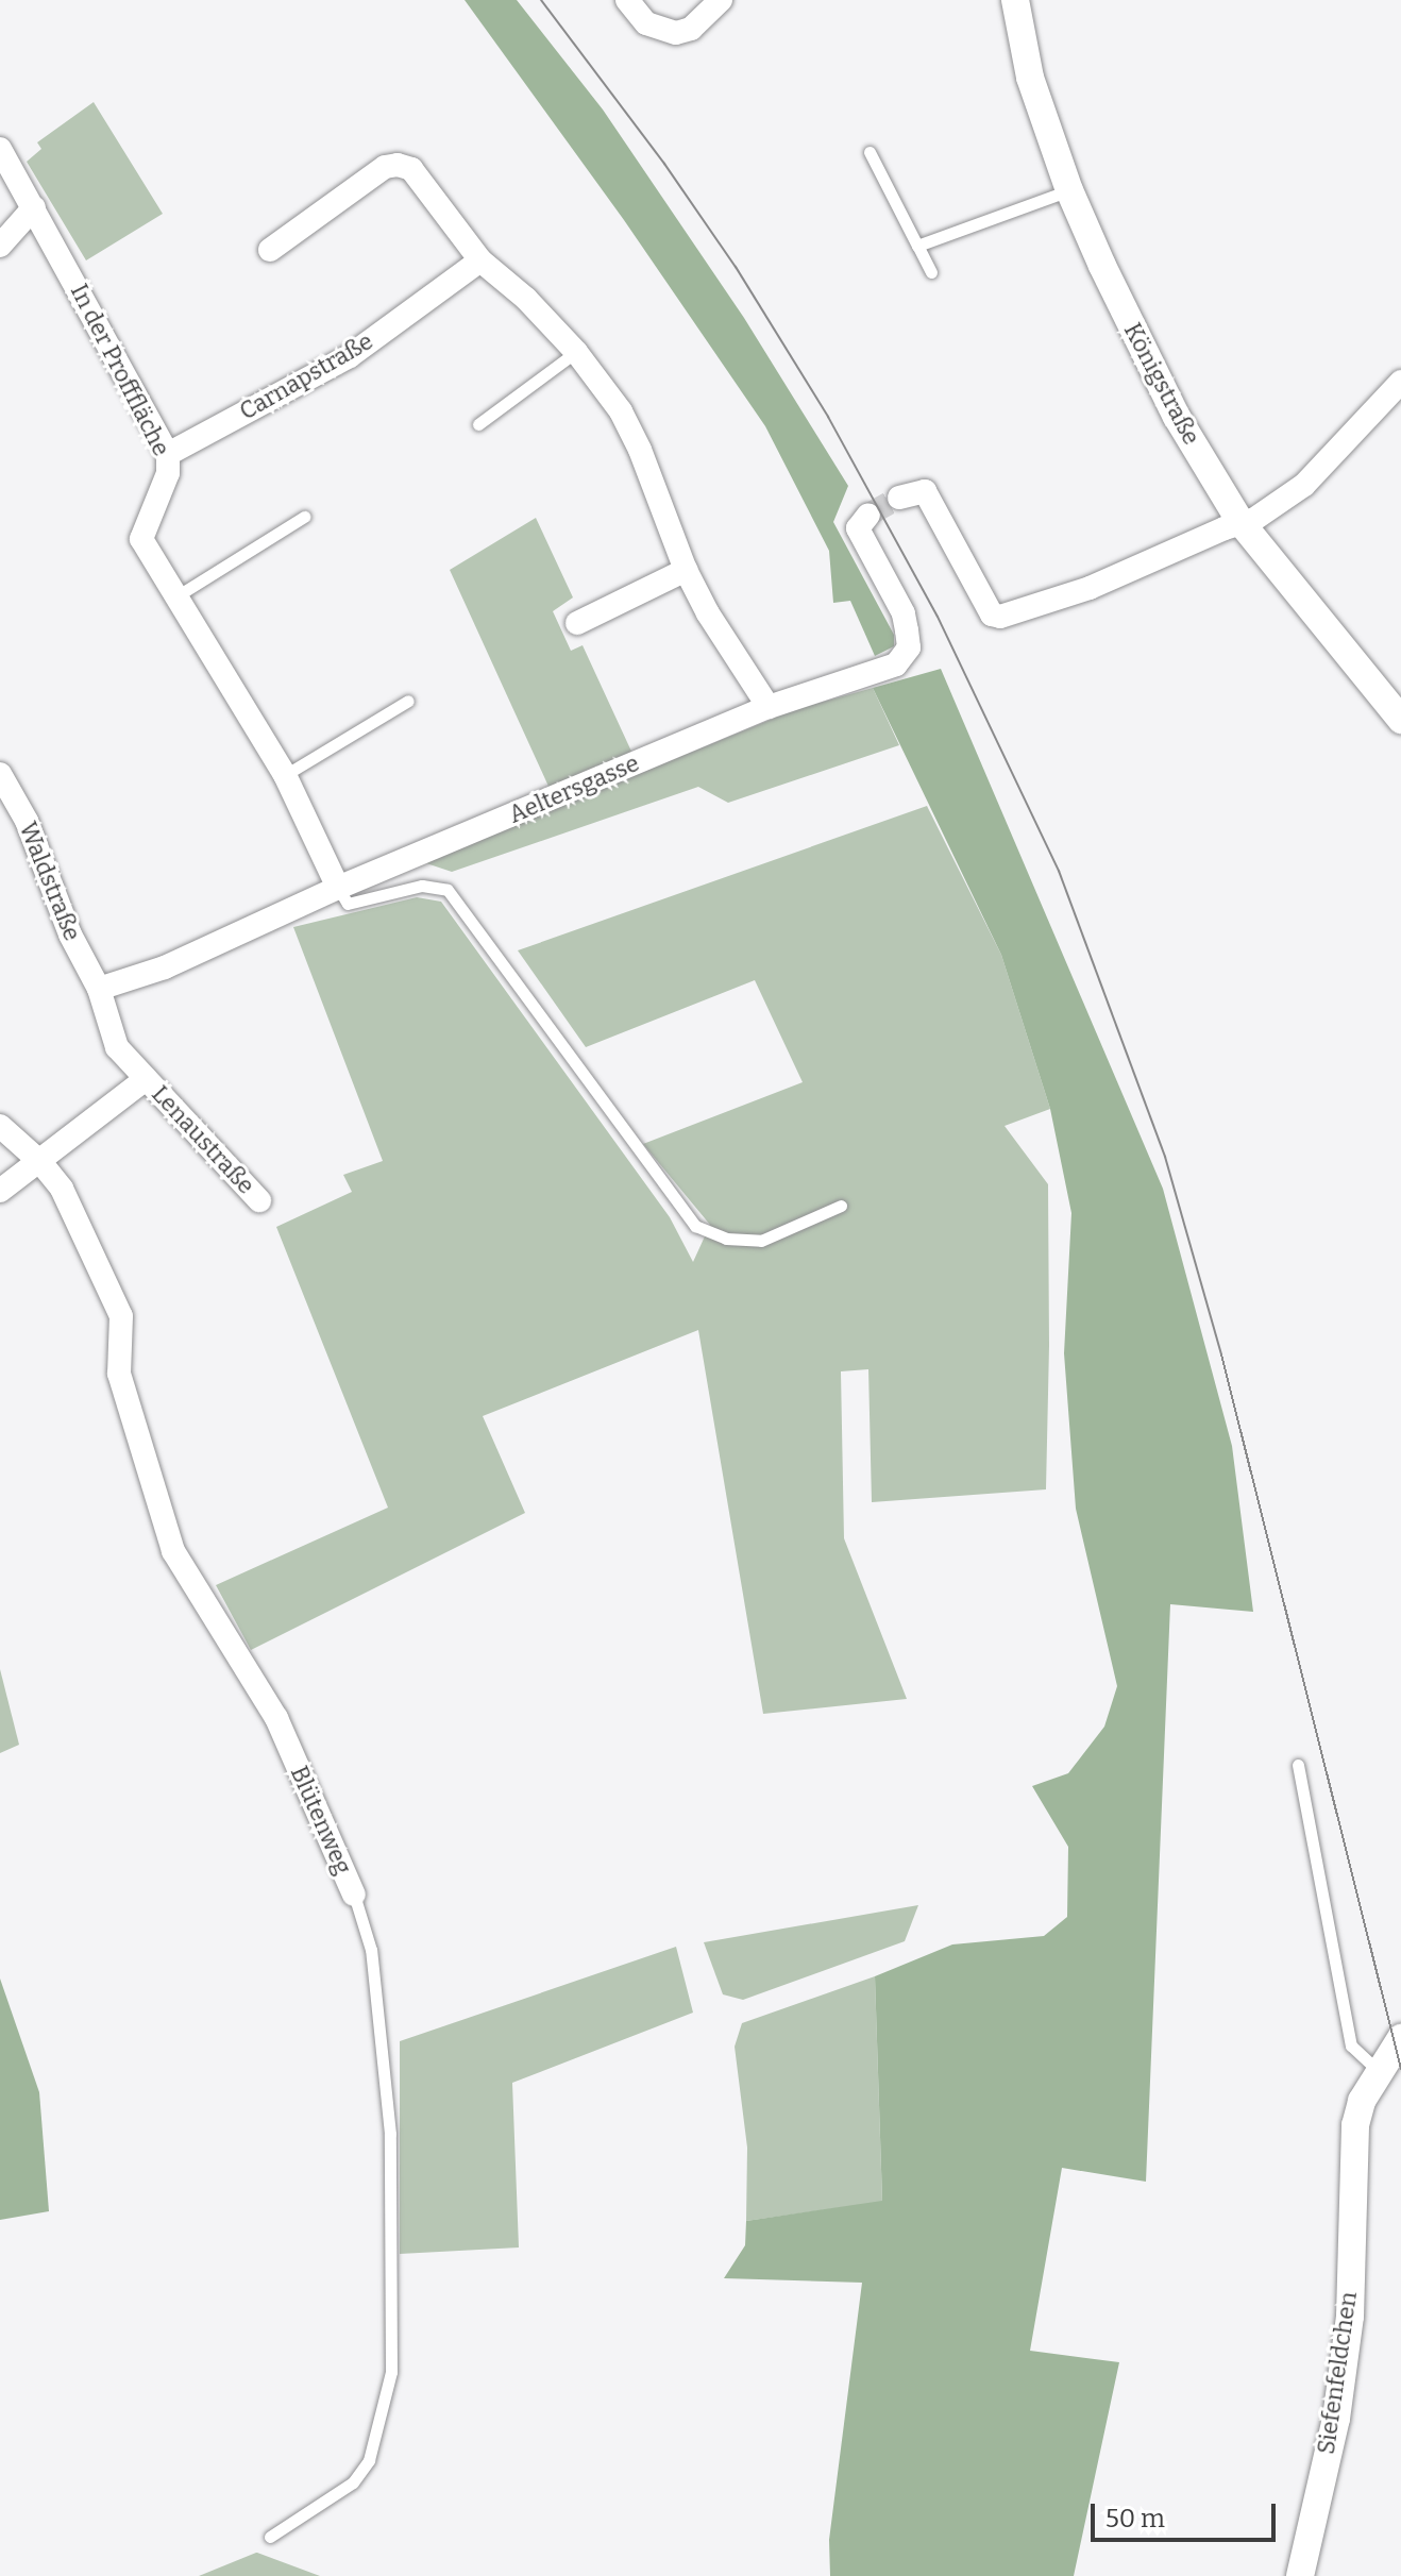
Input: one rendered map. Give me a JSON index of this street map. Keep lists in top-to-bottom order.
{
  "streets": {
    "street": [
      "In der Profffläche",
      "Carnapstraße",
      "Königstraße",
      "Aeltersgasse",
      "Waldstraße",
      "Lenaustraße",
      "Blütenweg",
      "Siefenfeldchen"
    ]
  },
  "crossings": [
    ["In der Profffläche", "Carnapstraße"],
    ["In der Profffläche", "Aeltersgasse"],
    ["Aeltersgasse", "Waldstraße"],
    ["Aeltersgasse", "Lenaustraße"],
    ["Waldstraße", "Lenaustraße"],
    ["Lenaustraße", "Blütenweg"]
  ],
  "scale_bar": "50 m"
}
